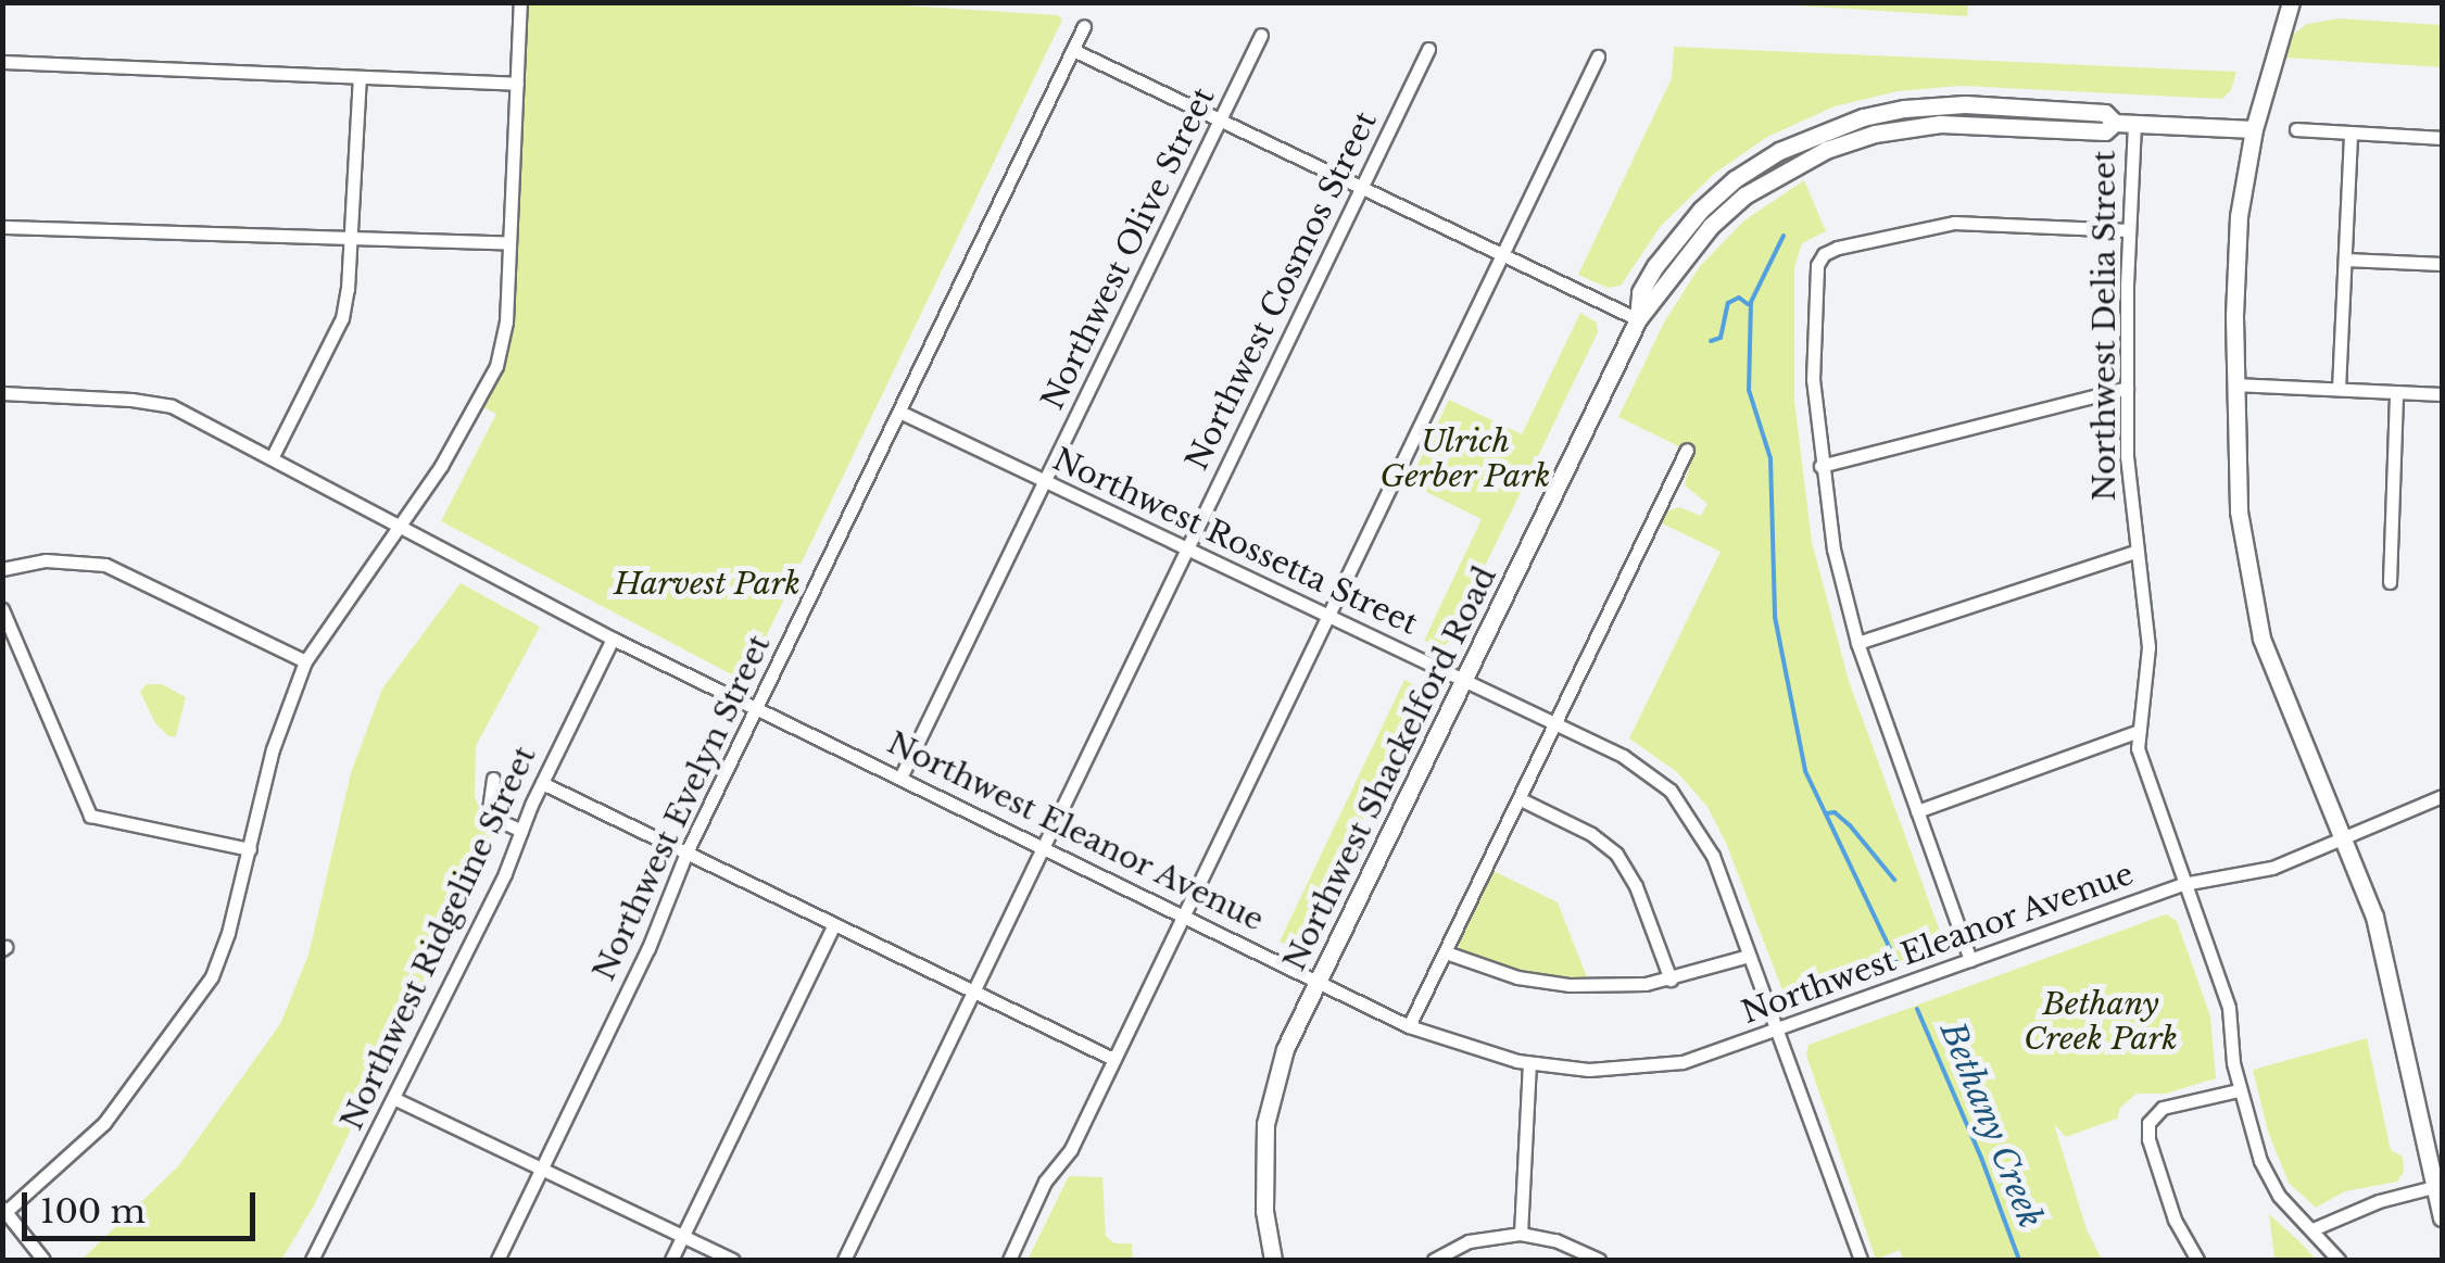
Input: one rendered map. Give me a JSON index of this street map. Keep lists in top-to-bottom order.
{
  "streets": {
    "street": [
      "Northwest Olive Street",
      "Northwest Cosmos Street",
      "Northwest Delia Street",
      "Northwest Rossetta Street",
      "Northwest Shackelford Road",
      "Northwest Evelyn Street",
      "Northwest Eleanor Avenue",
      "Northwest Ridgeline Street"
    ]
  },
  "crossings": [
    ["Northwest Olive Street", "Northwest Rossetta Street"],
    ["Northwest Olive Street", "Northwest Eleanor Avenue"],
    ["Northwest Cosmos Street", "Northwest Rossetta Street"],
    ["Northwest Cosmos Street", "Northwest Eleanor Avenue"],
    ["Northwest Delia Street", "Northwest Shackelford Road"],
    ["Northwest Delia Street", "Northwest Eleanor Avenue"],
    ["Northwest Rossetta Street", "Northwest Shackelford Road"],
    ["Northwest Rossetta Street", "Northwest Evelyn Street"],
    ["Northwest Rossetta Street", "Northwest Eleanor Avenue"],
    ["Northwest Shackelford Road", "Northwest Eleanor Avenue"],
    ["Northwest Evelyn Street", "Northwest Eleanor Avenue"],
    ["Northwest Eleanor Avenue", "Northwest Ridgeline Street"]
  ],
  "water": ["Bethany Creek"],
  "parks": ["Ulrich Gerber Park", "Harvest Park", "Bethany Creek Park"],
  "scale_bar": "100 m"
}
